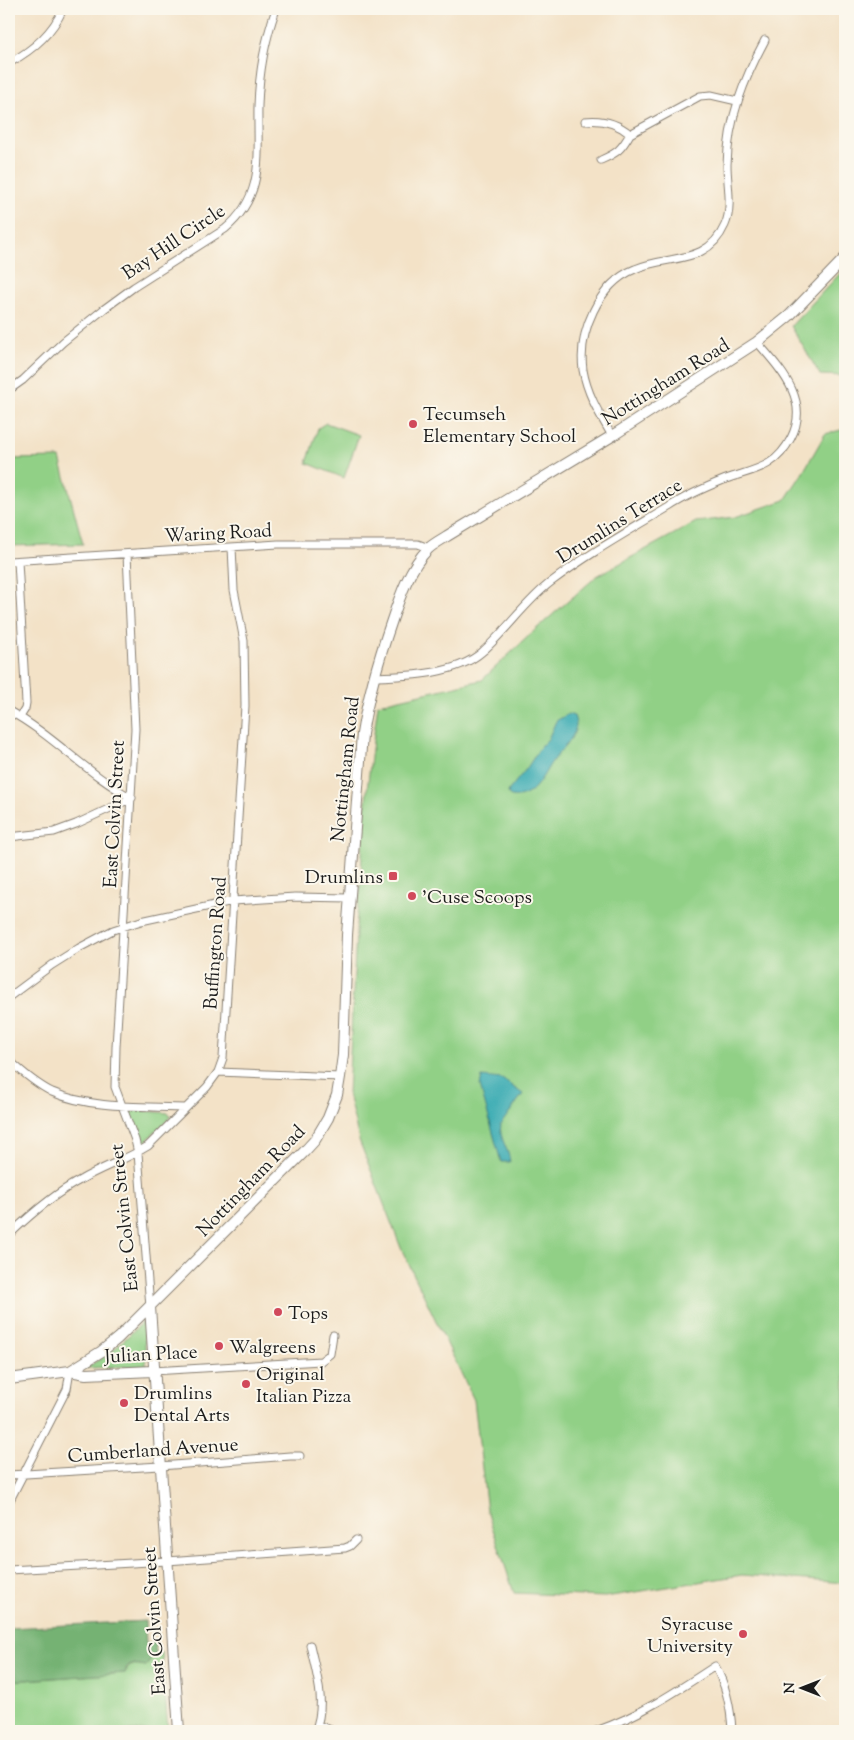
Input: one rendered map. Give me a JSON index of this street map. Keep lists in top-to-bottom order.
{
  "streets": {
    "street": [
      "Bay Hill Circle",
      "Nottingham Road",
      "Drumlins Terrace",
      "Waring Road",
      "East Colvin Street",
      "Buffington Road",
      "Julian Place",
      "Cumberland Avenue"
    ]
  },
  "crossings": [
    ["Nottingham Road", "Drumlins Terrace"],
    ["Nottingham Road", "Waring Road"],
    ["Nottingham Road", "East Colvin Street"],
    ["Nottingham Road", "Julian Place"],
    ["Waring Road", "East Colvin Street"],
    ["Waring Road", "Buffington Road"],
    ["East Colvin Street", "Buffington Road"],
    ["East Colvin Street", "Julian Place"],
    ["East Colvin Street", "Cumberland Avenue"]
  ],
  "places": {
    "other": [
      "Tecumseh Elementary School",
      "'Cuse Scoops",
      "Tops",
      "Walgreens",
      "Original Italian Pizza",
      "Drumlins Dental Arts",
      "Syracuse University"
    ],
    "transit": ["Drumlins"]
  },
  "north": "left"
}
